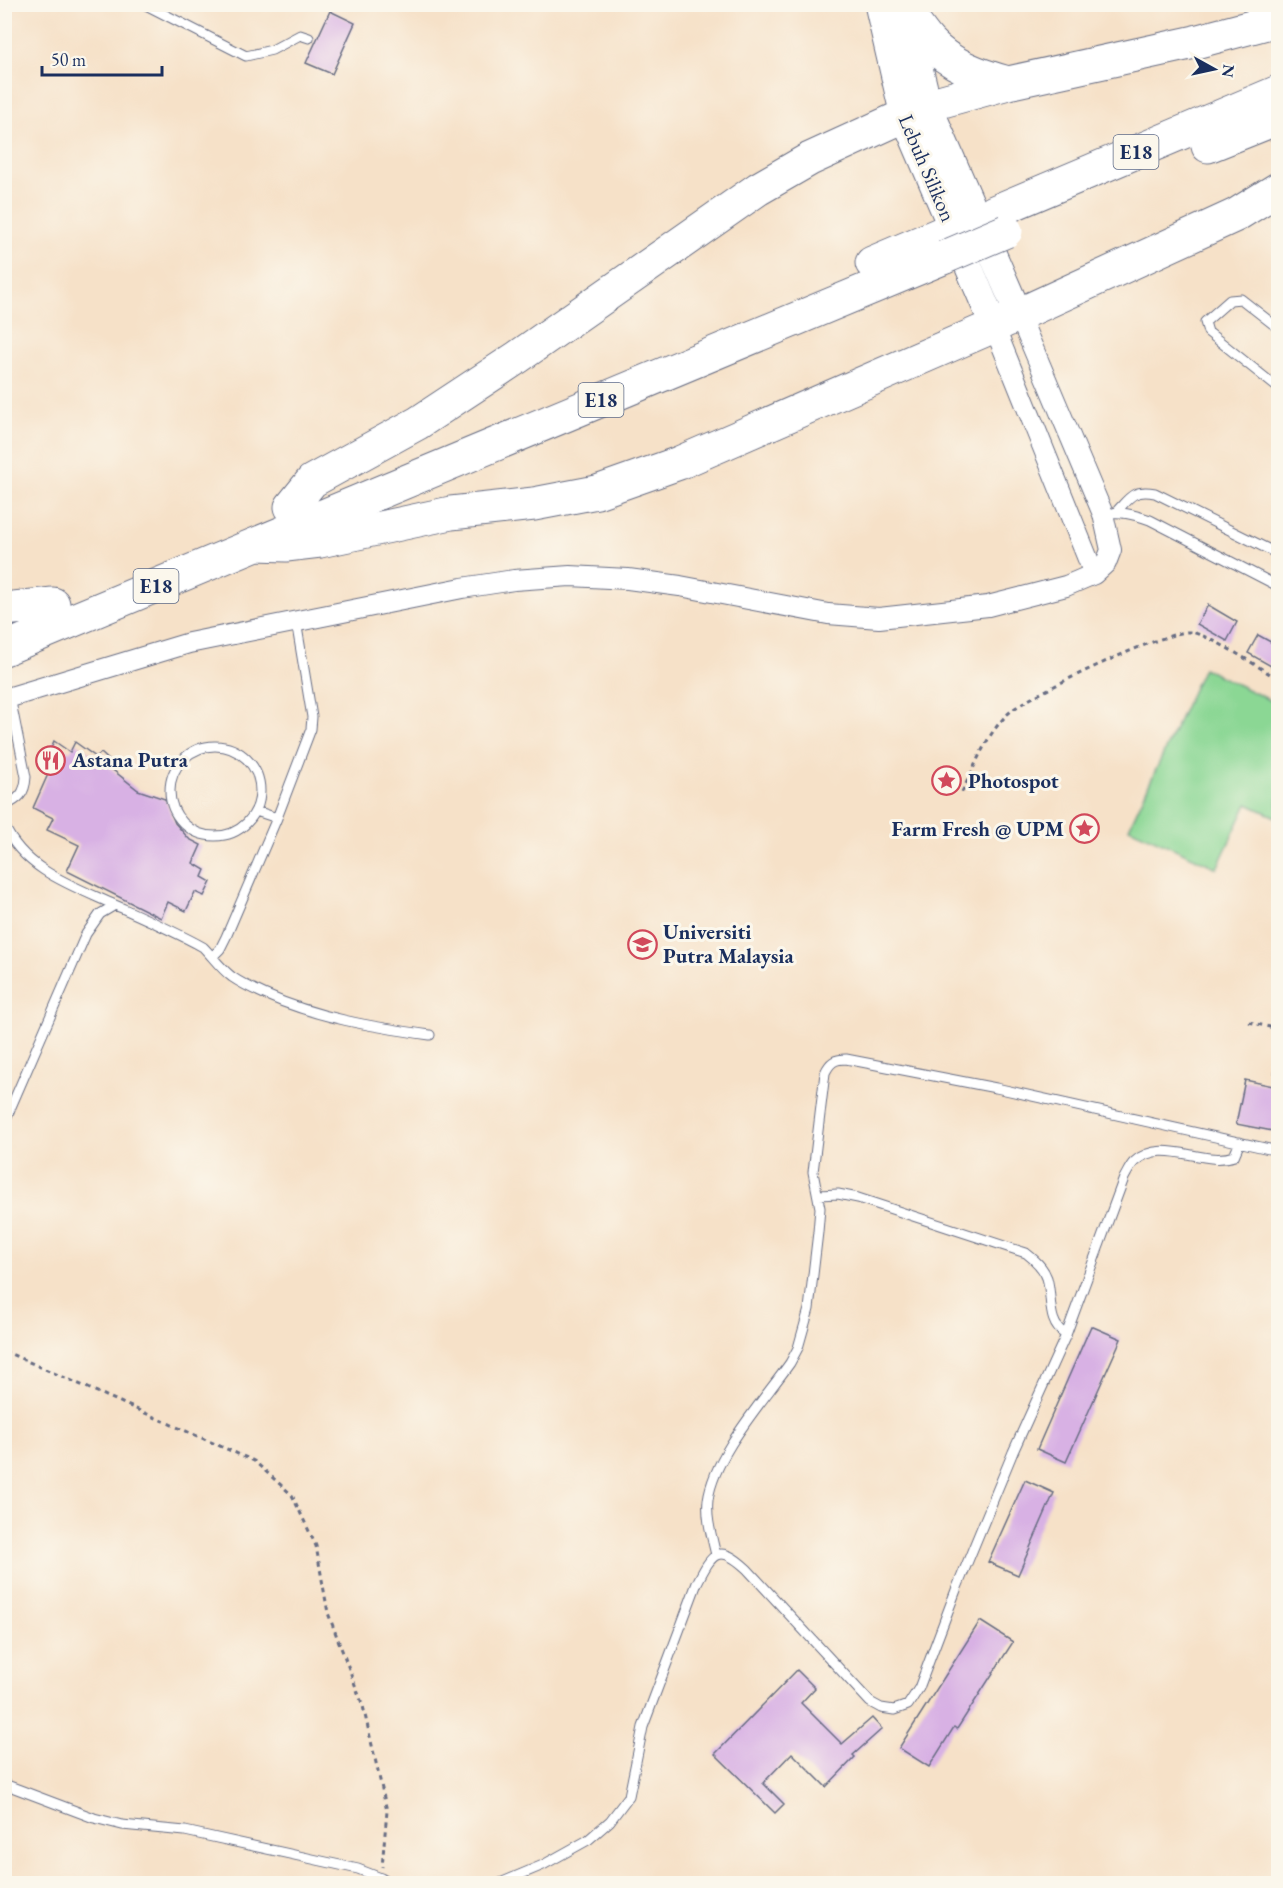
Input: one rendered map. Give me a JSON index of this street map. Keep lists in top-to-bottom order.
{
  "streets": {
    "highway": ["E18"],
    "street": ["Lebuh Silikon"]
  },
  "places": {
    "restaurant": ["Astana Putra"],
    "place": ["Photospot", "Farm Fresh @ UPM"],
    "school or university": ["Universiti Putra Malaysia"]
  },
  "scale_bar": "50 m",
  "north": "right"
}
